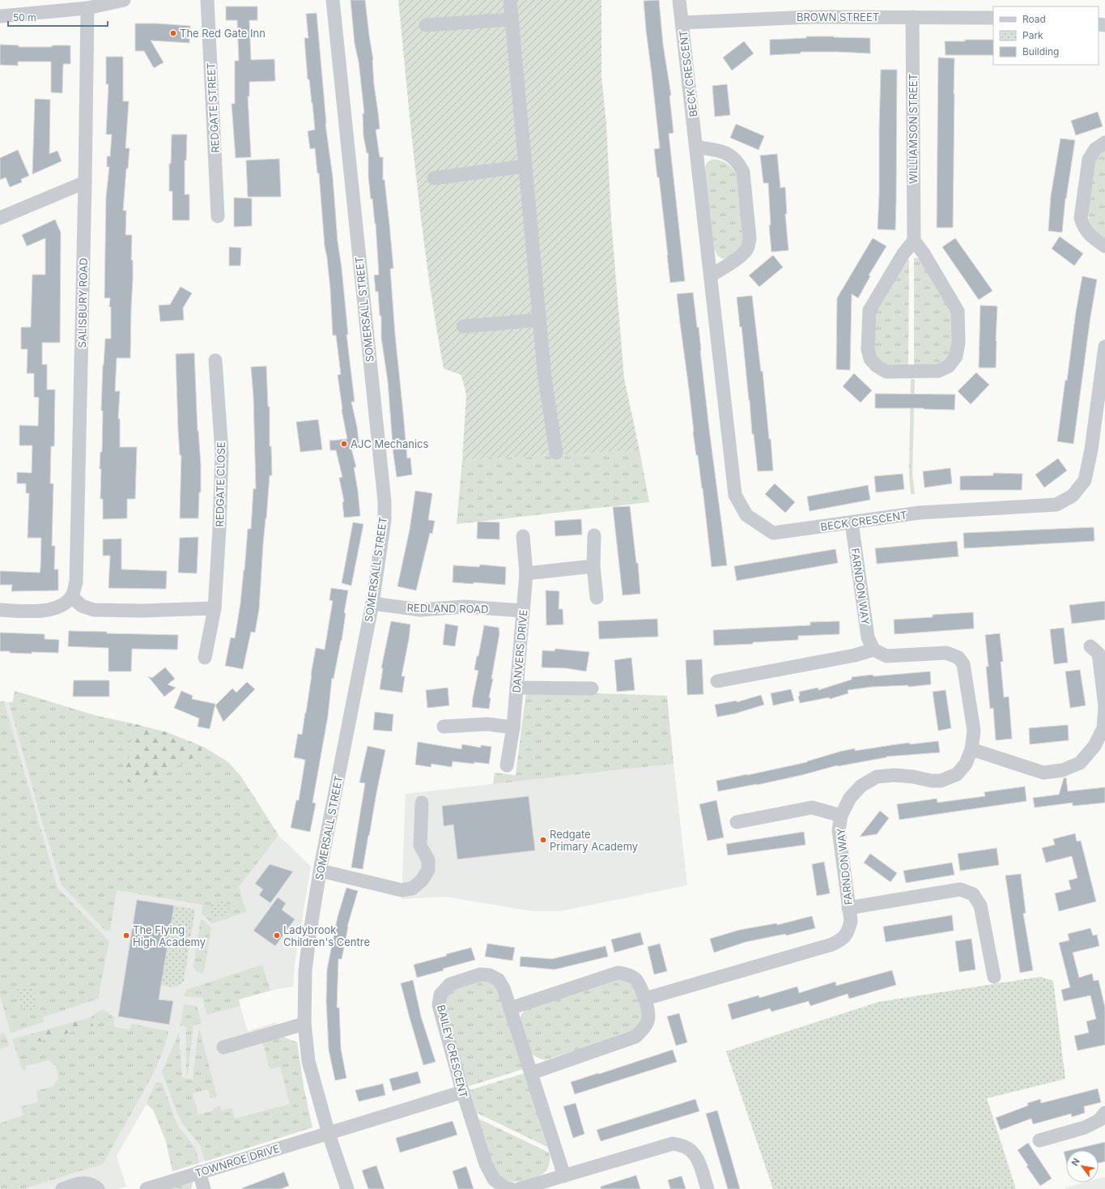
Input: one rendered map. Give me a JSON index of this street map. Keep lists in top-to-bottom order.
{
  "streets": {
    "street": [
      "BROWN STREET",
      "BECK CRESCENT",
      "REDGATE STREET",
      "WILLIAMSON STREET",
      "SALISBURY ROAD",
      "SOMERSALL STREET",
      "REDGATE CLOSE",
      "FARNDON WAY",
      "REDLAND ROAD",
      "DANVERS DRIVE",
      "BAILEY CRESCENT",
      "TOWNROE DRIVE"
    ]
  },
  "crossings": [
    ["BROWN STREET", "BECK CRESCENT"],
    ["BROWN STREET", "WILLIAMSON STREET"],
    ["BECK CRESCENT", "FARNDON WAY"],
    ["SOMERSALL STREET", "REDLAND ROAD"],
    ["SOMERSALL STREET", "TOWNROE DRIVE"],
    ["REDLAND ROAD", "DANVERS DRIVE"],
    ["BAILEY CRESCENT", "TOWNROE DRIVE"]
  ],
  "places": [
    "The Red Gate Inn",
    "AJC Mechanics",
    "Redgate Primary Academy",
    "The Flying High Academy",
    "Ladybrook Children's Centre"
  ],
  "legend": ["Road", "Park", "Building"],
  "scale_bar": "50 m",
  "north": "top left"
}
